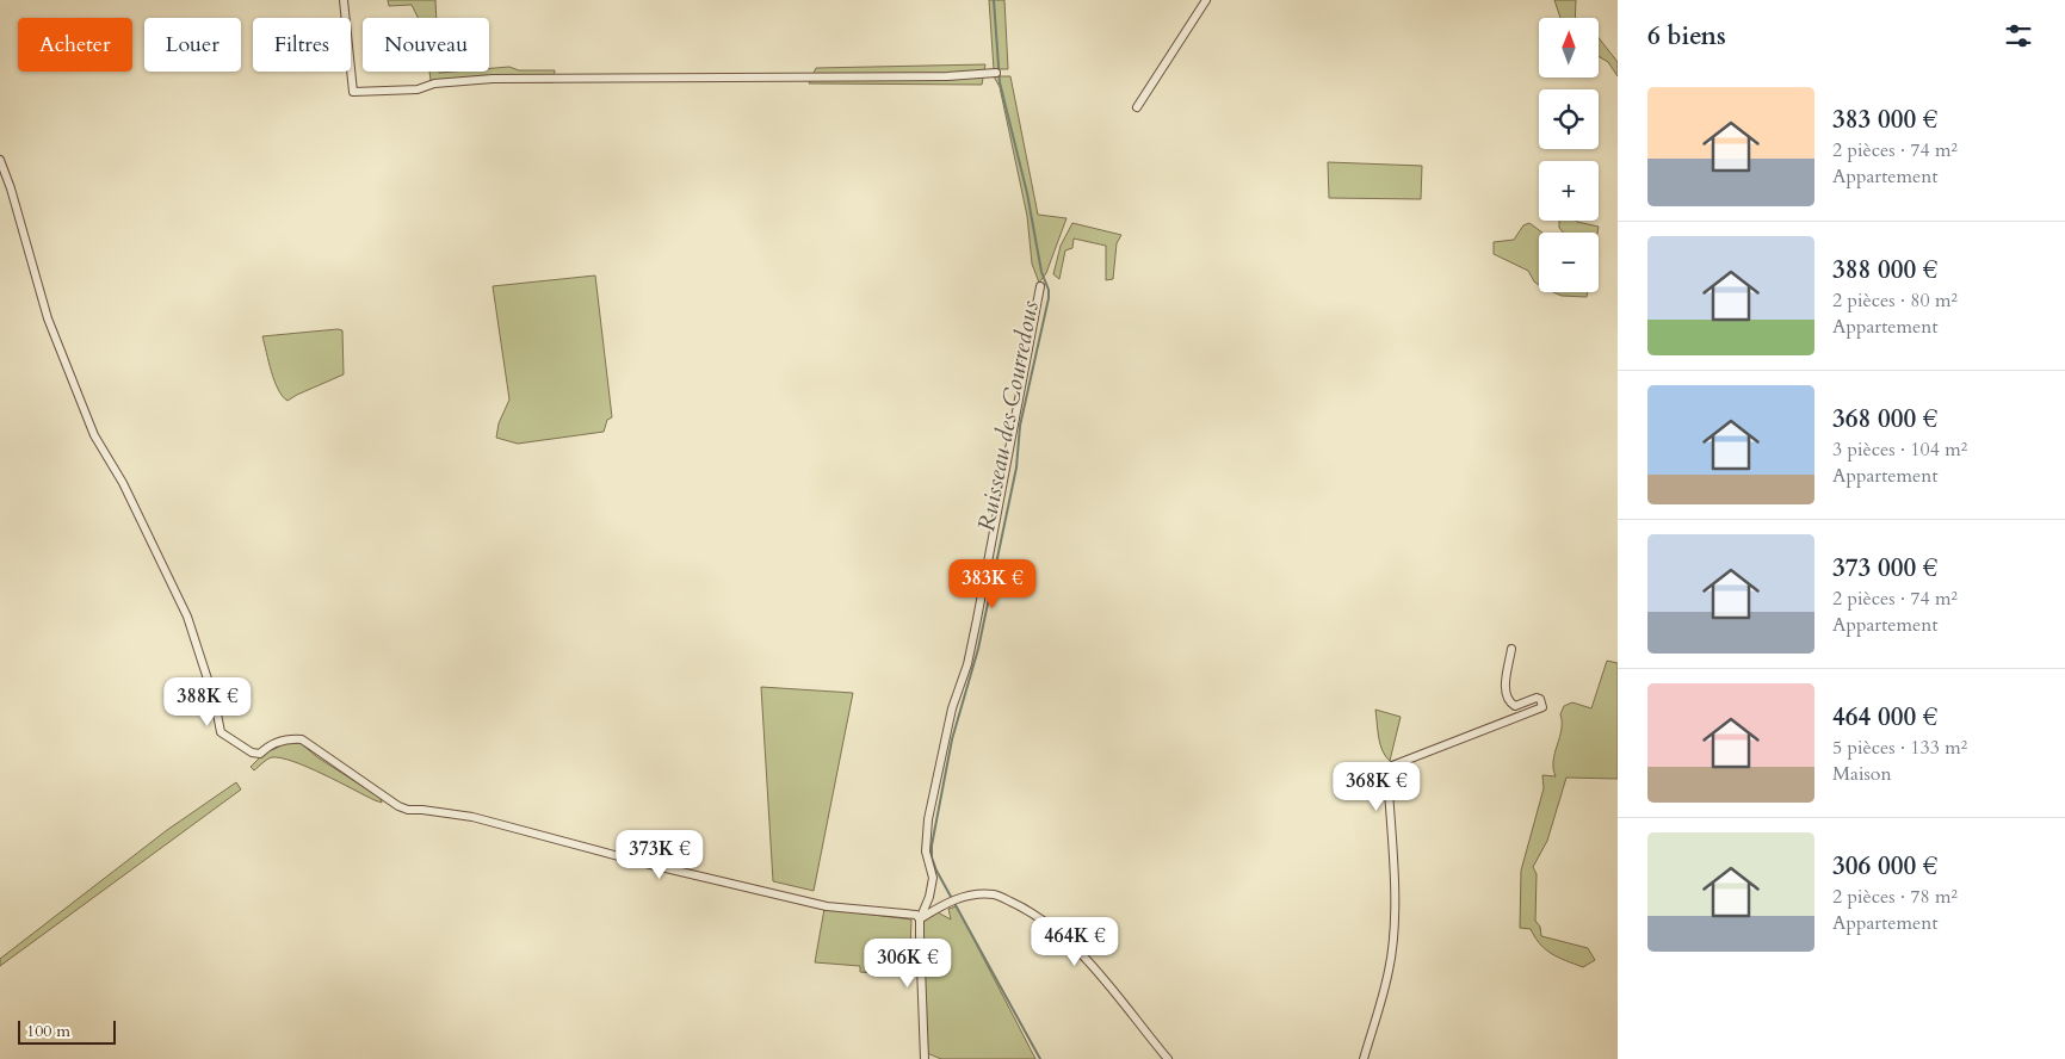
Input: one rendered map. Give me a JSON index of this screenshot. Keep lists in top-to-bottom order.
{
  "water": ["Ruisseau des Courredous"],
  "scale_bar": "100 m",
  "north": "top",
  "page": {
    "heading": "6 biens",
    "map_buttons": ["+", "−"],
    "chip": [
      "Acheter",
      "Louer",
      "Filtres",
      "Nouveau"
    ],
    "list": [
      {
        "name": "383 000 €",
        "note": "2 pièces · 74 m² · Appartement"
      },
      {
        "name": "388 000 €",
        "note": "2 pièces · 80 m² · Appartement"
      },
      {
        "name": "368 000 €",
        "note": "3 pièces · 104 m² · Appartement"
      },
      {
        "name": "373 000 €",
        "note": "2 pièces · 74 m² · Appartement"
      },
      {
        "name": "464 000 €",
        "note": "5 pièces · 133 m² · Maison"
      },
      {
        "name": "306 000 €",
        "note": "2 pièces · 78 m² · Appartement"
      }
    ],
    "price": [
      "383K €",
      "388K €",
      "368K €",
      "373K €",
      "464K €",
      "306K €"
    ],
    "scale": "100 m"
  }
}
